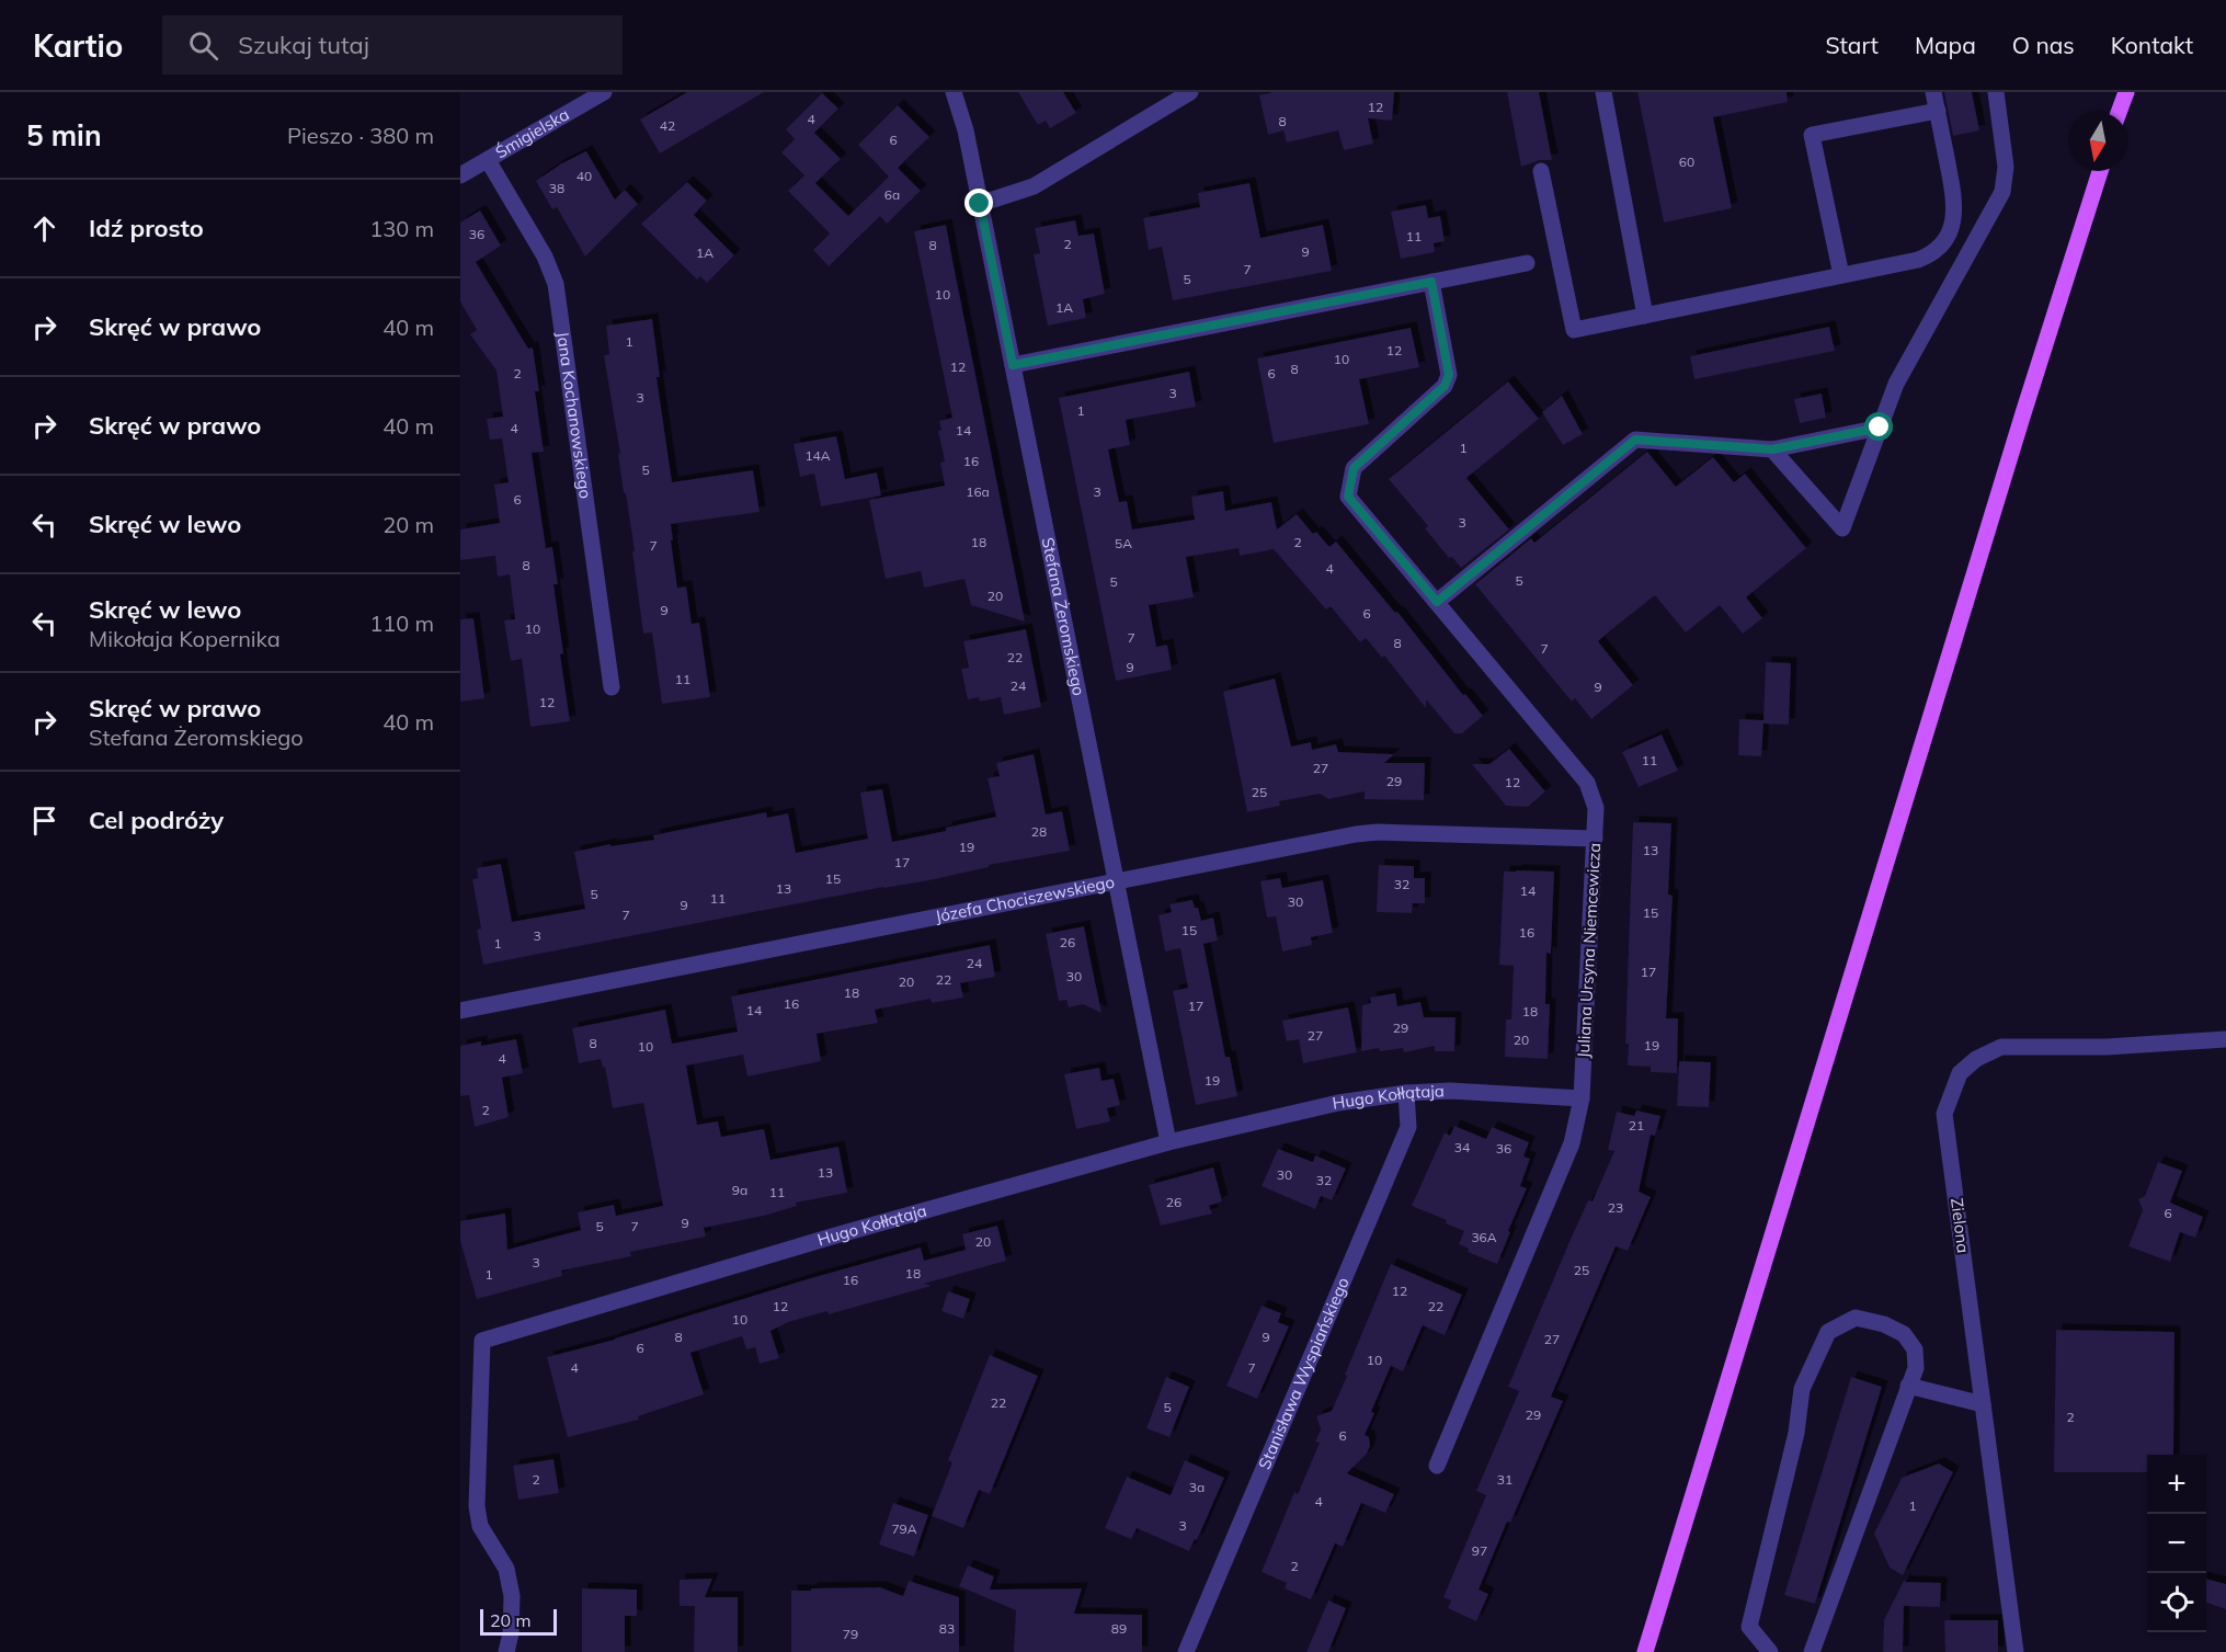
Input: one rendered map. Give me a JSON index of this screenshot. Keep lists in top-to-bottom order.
{
  "streets": {
    "street": [
      "Śmigielska",
      "Jana Kochanowskiego",
      "Stefana Żeromskiego",
      "Józefa Chociszewskiego",
      "Juliana Ursyna Niemcewicza",
      "Hugo Kołłątaja",
      "Zielona",
      "Stanisława Wyspiańskiego"
    ]
  },
  "crossings": [
    ["Śmigielska", "Jana Kochanowskiego"],
    ["Stefana Żeromskiego", "Józefa Chociszewskiego"],
    ["Stefana Żeromskiego", "Hugo Kołłątaja"],
    ["Józefa Chociszewskiego", "Juliana Ursyna Niemcewicza"],
    ["Juliana Ursyna Niemcewicza", "Hugo Kołłątaja"],
    ["Hugo Kołłątaja", "Stanisława Wyspiańskiego"]
  ],
  "house_numbers": [
    "12",
    "4",
    "8",
    "42",
    "6",
    "60",
    "40",
    "38",
    "6a",
    "36",
    "11",
    "2",
    "8",
    "9",
    "1A",
    "7",
    "5",
    "10",
    "1A",
    "1",
    "12",
    "10",
    "12",
    "8",
    "2",
    "6",
    "3",
    "3",
    "1",
    "4",
    "14",
    "1",
    "14A",
    "16",
    "5",
    "16a",
    "3",
    "6",
    "3",
    "18",
    "2",
    "5A",
    "7",
    "8",
    "4",
    "5",
    "5",
    "20",
    "9",
    "6",
    "10",
    "7",
    "8",
    "7",
    "22",
    "9",
    "11",
    "24",
    "9",
    "12",
    "11",
    "27",
    "29",
    "12",
    "25",
    "28",
    "19",
    "13",
    "17",
    "15",
    "32",
    "13",
    "14",
    "5",
    "11",
    "30",
    "9",
    "15",
    "7",
    "15",
    "16",
    "3",
    "26",
    "1",
    "24",
    "17",
    "30",
    "22",
    "20",
    "18",
    "16",
    "17",
    "14",
    "18",
    "29",
    "27",
    "20",
    "8",
    "19",
    "10",
    "4",
    "19",
    "2",
    "21",
    "34",
    "36",
    "13",
    "30",
    "32",
    "9a",
    "11",
    "26",
    "23",
    "6",
    "9",
    "5",
    "7",
    "36A",
    "20",
    "3",
    "25",
    "18",
    "1",
    "16",
    "12",
    "12",
    "22",
    "10",
    "8",
    "9",
    "27",
    "6",
    "10",
    "4",
    "7",
    "22",
    "5",
    "29",
    "2",
    "6",
    "2",
    "31",
    "3a",
    "4",
    "1",
    "3",
    "79A",
    "97",
    "2",
    "83",
    "89",
    "79"
  ],
  "scale_bar": "20 m",
  "north": "bottom",
  "page": {
    "header": "Kartio",
    "search": "Szukaj tutaj",
    "nav": [
      "Start",
      "Mapa",
      "O nas",
      "Kontakt"
    ],
    "heading": ["5 min", "Pieszo · 380 m"],
    "list": [
      ["Idź prosto", "130 m"],
      ["Skręć w prawo", "40 m"],
      ["Skręć w prawo", "40 m"],
      ["Skręć w lewo", "20 m"],
      ["Skręć w lewo", "Mikołaja Kopernika", "110 m"],
      ["Skręć w prawo", "Stefana Żeromskiego", "40 m"],
      "Cel podróży"
    ],
    "map_buttons": ["+", "−"],
    "scale": "20 m"
  }
}
